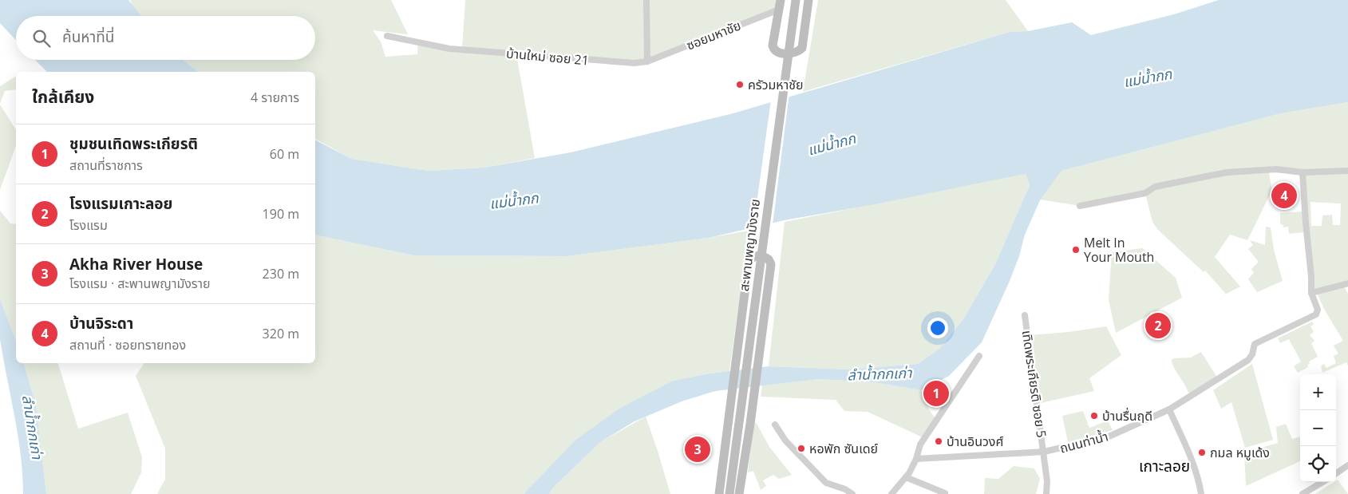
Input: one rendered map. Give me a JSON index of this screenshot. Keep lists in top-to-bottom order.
{
  "streets": {
    "main road": ["สะพานพญามังราย"],
    "street": [
      "ซอยมหาชัย",
      "บ้านใหม่ ซอย 21",
      "เทิดพระเกียรติ ซอย 5",
      "ถนนท่าน้ำ"
    ]
  },
  "crossings": [
    ["ซอยมหาชัย", "บ้านใหม่ ซอย 21"],
    ["เทิดพระเกียรติ ซอย 5", "ถนนท่าน้ำ"]
  ],
  "districts": ["เกาะลอย"],
  "water": ["แม่น้ำกก", "ลำน้ำกกเก่า"],
  "places": [
    "ครัวมหาชัย",
    "Melt In Your Mouth",
    "บ้านรื่นฤดี",
    "บ้านอินวงศ์",
    "หอพัก ซันเดย์",
    "กมล หมูเด้ง"
  ],
  "page": {
    "search": "ค้นหาที่นี่",
    "heading": ["ใกล้เคียง", "4 รายการ"],
    "list": [
      {
        "mark": "1",
        "name": "ชุมชนเทิดพระเกียรติ",
        "note": "สถานที่ราชการ",
        "value": "60 m"
      },
      {
        "mark": "2",
        "name": "โรงแรมเกาะลอย",
        "note": "โรงแรม",
        "value": "190 m"
      },
      {
        "mark": "3",
        "name": "Akha River House",
        "note": "โรงแรม · สะพานพญามังราย",
        "value": "230 m"
      },
      {
        "mark": "4",
        "name": "บ้านจิระดา",
        "note": "สถานที่ · ซอยทรายทอง",
        "value": "320 m"
      }
    ],
    "pins": [
      "4",
      "2",
      "1",
      "3"
    ],
    "map_buttons": ["+", "−"]
  }
}
